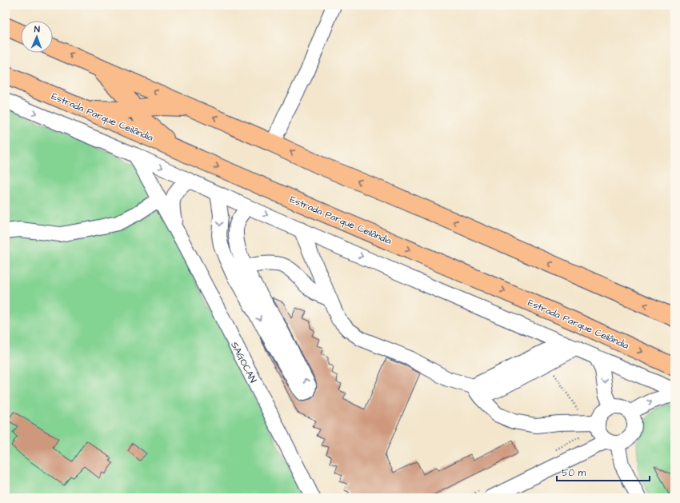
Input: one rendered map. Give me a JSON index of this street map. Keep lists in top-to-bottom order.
{
  "streets": {
    "highway": ["Estrada Parque Ceilândia"],
    "street": ["SAGOCAN"]
  },
  "scale_bar": "50 m",
  "north": "top"
}
